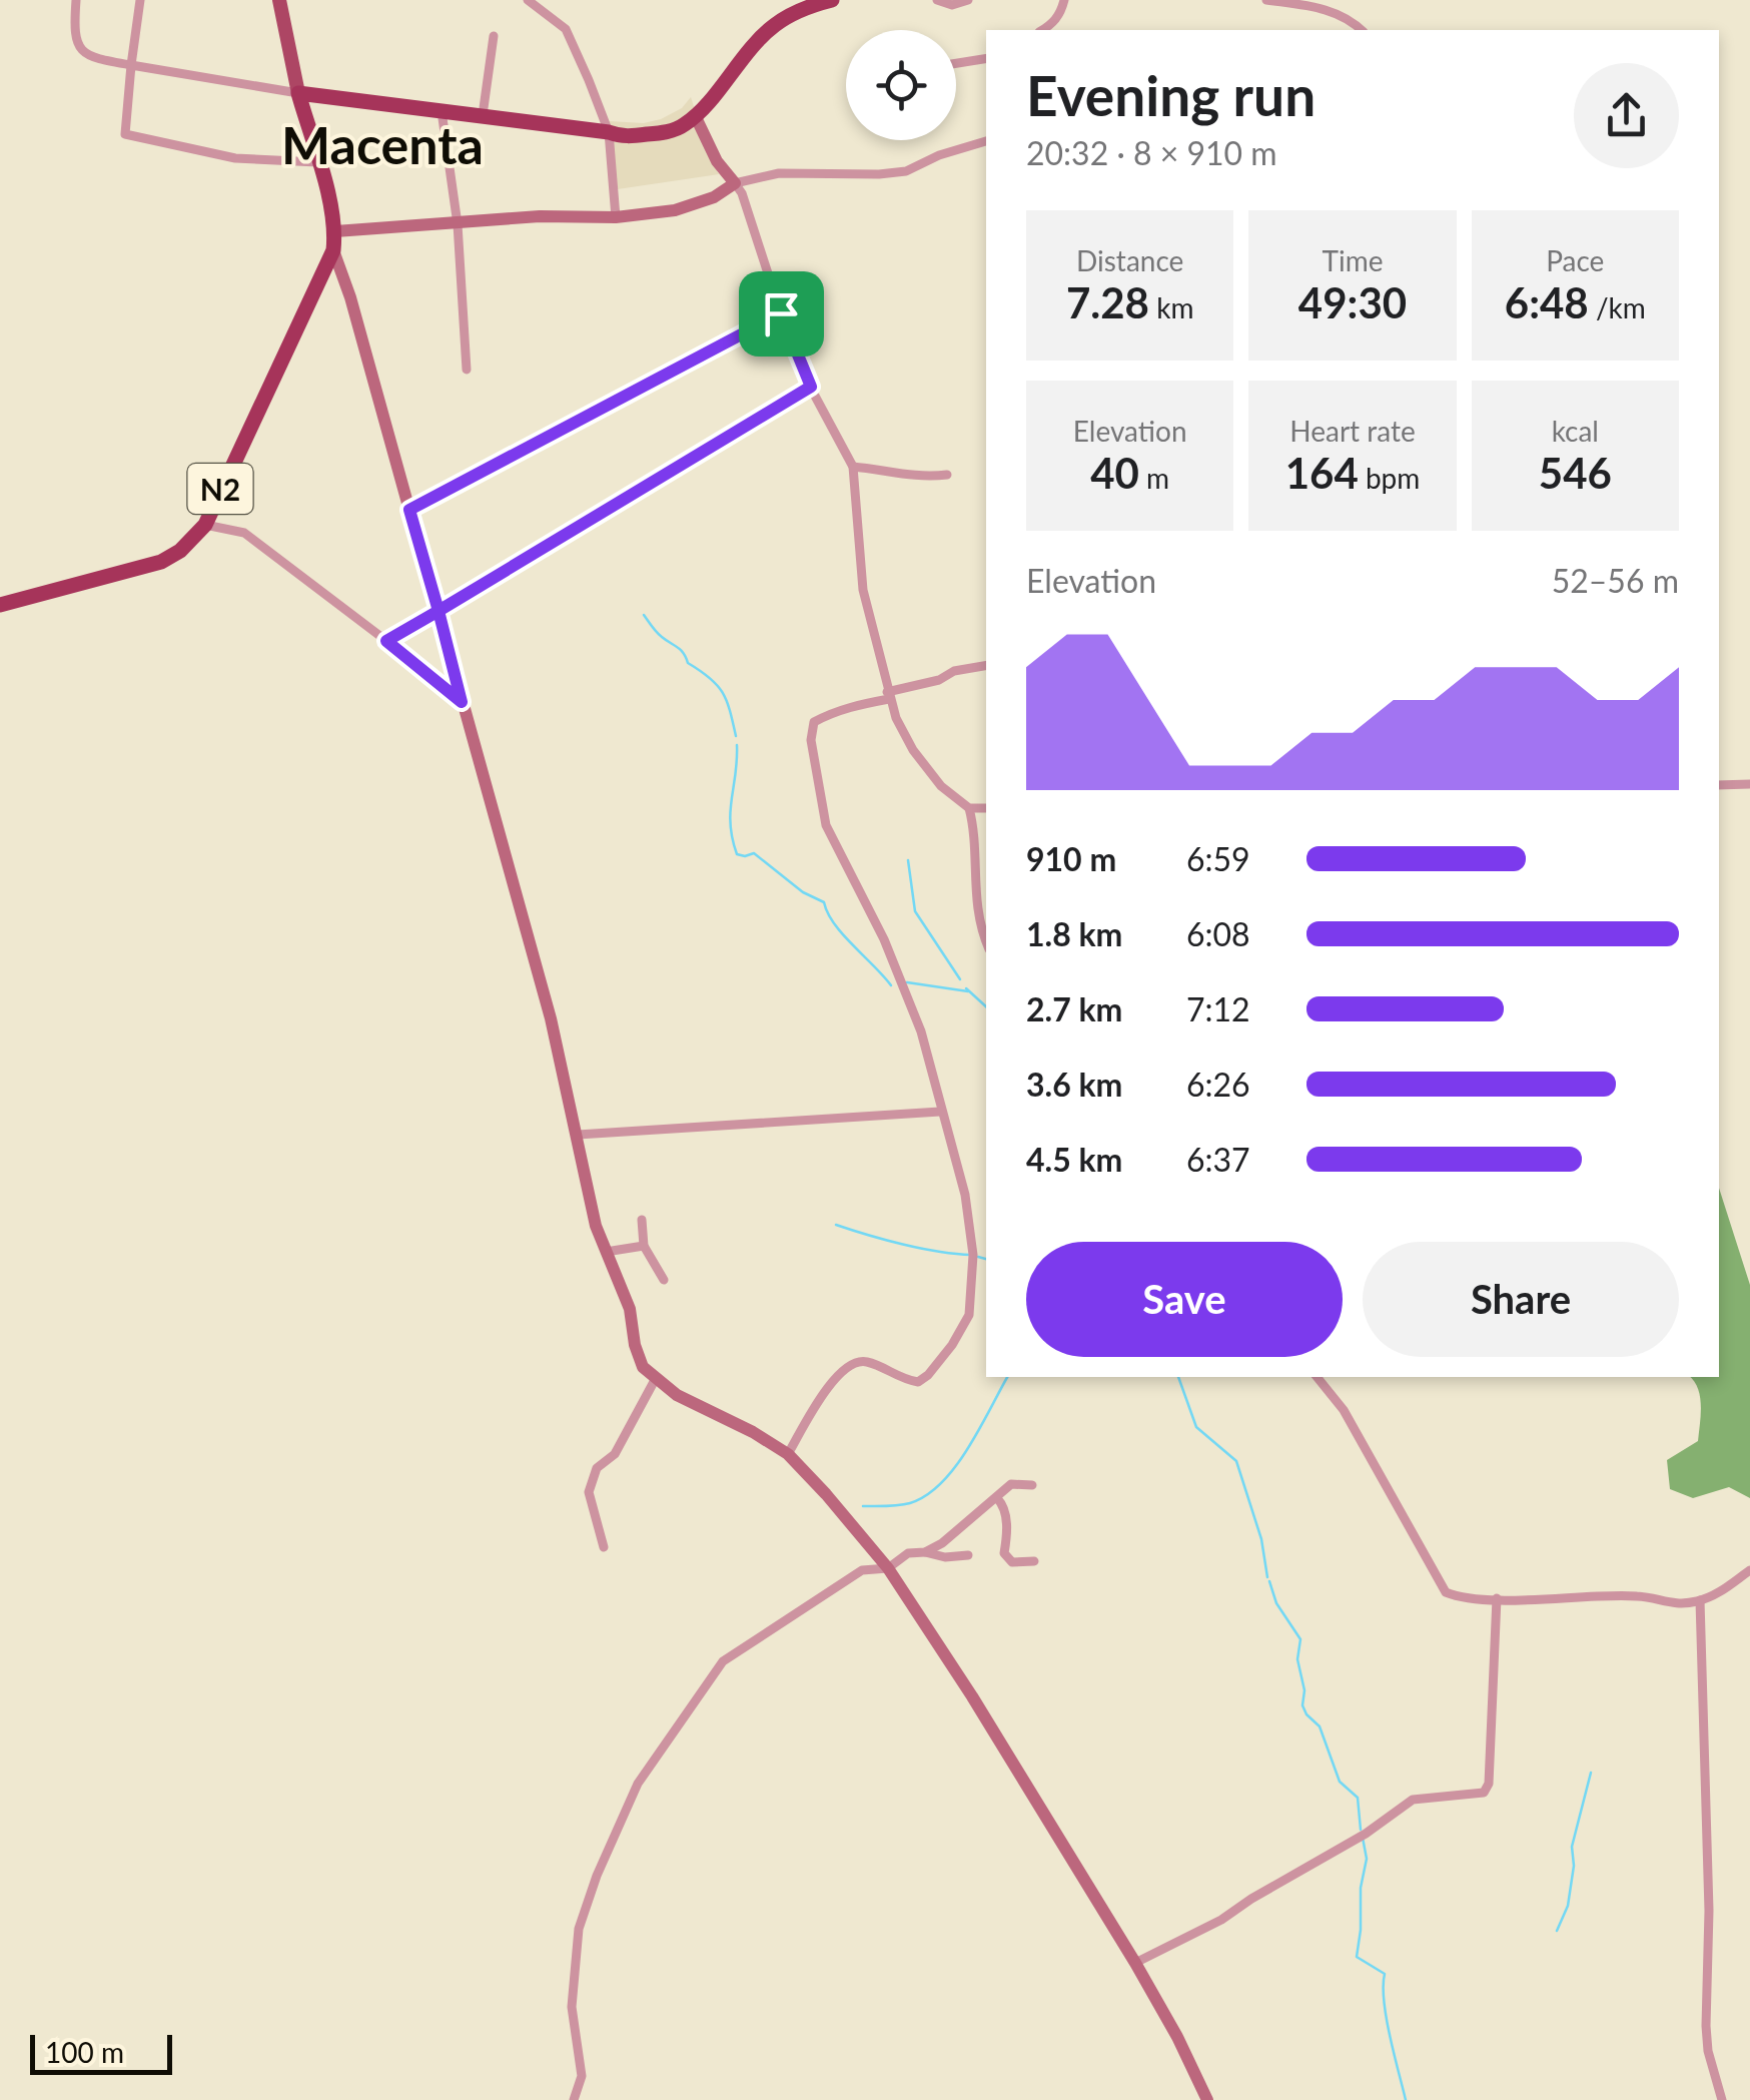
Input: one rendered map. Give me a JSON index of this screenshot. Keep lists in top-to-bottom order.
{
  "streets": {
    "highway": ["N2"]
  },
  "districts": ["Macenta"],
  "scale_bar": "100 m",
  "page": {
    "heading": ["Evening run", "20:32 · 8 × 910 m"],
    "stats": [
      ["Distance", "7.28 km"],
      ["Time", "49:30"],
      ["Pace", "6:48 /km"],
      ["Elevation", "40 m"],
      ["Heart rate", "164 bpm"],
      ["kcal", "546"]
    ],
    "chart": ["Elevation", "52–56 m"],
    "list": [
      {
        "name": "910 m",
        "note": "6:59"
      },
      {
        "name": "1.8 km",
        "note": "6:08"
      },
      {
        "name": "2.7 km",
        "note": "7:12"
      },
      {
        "name": "3.6 km",
        "note": "6:26"
      },
      {
        "name": "4.5 km",
        "note": "6:37"
      }
    ],
    "buttons": ["Save", "Share"],
    "scale": "100 m"
  }
}
